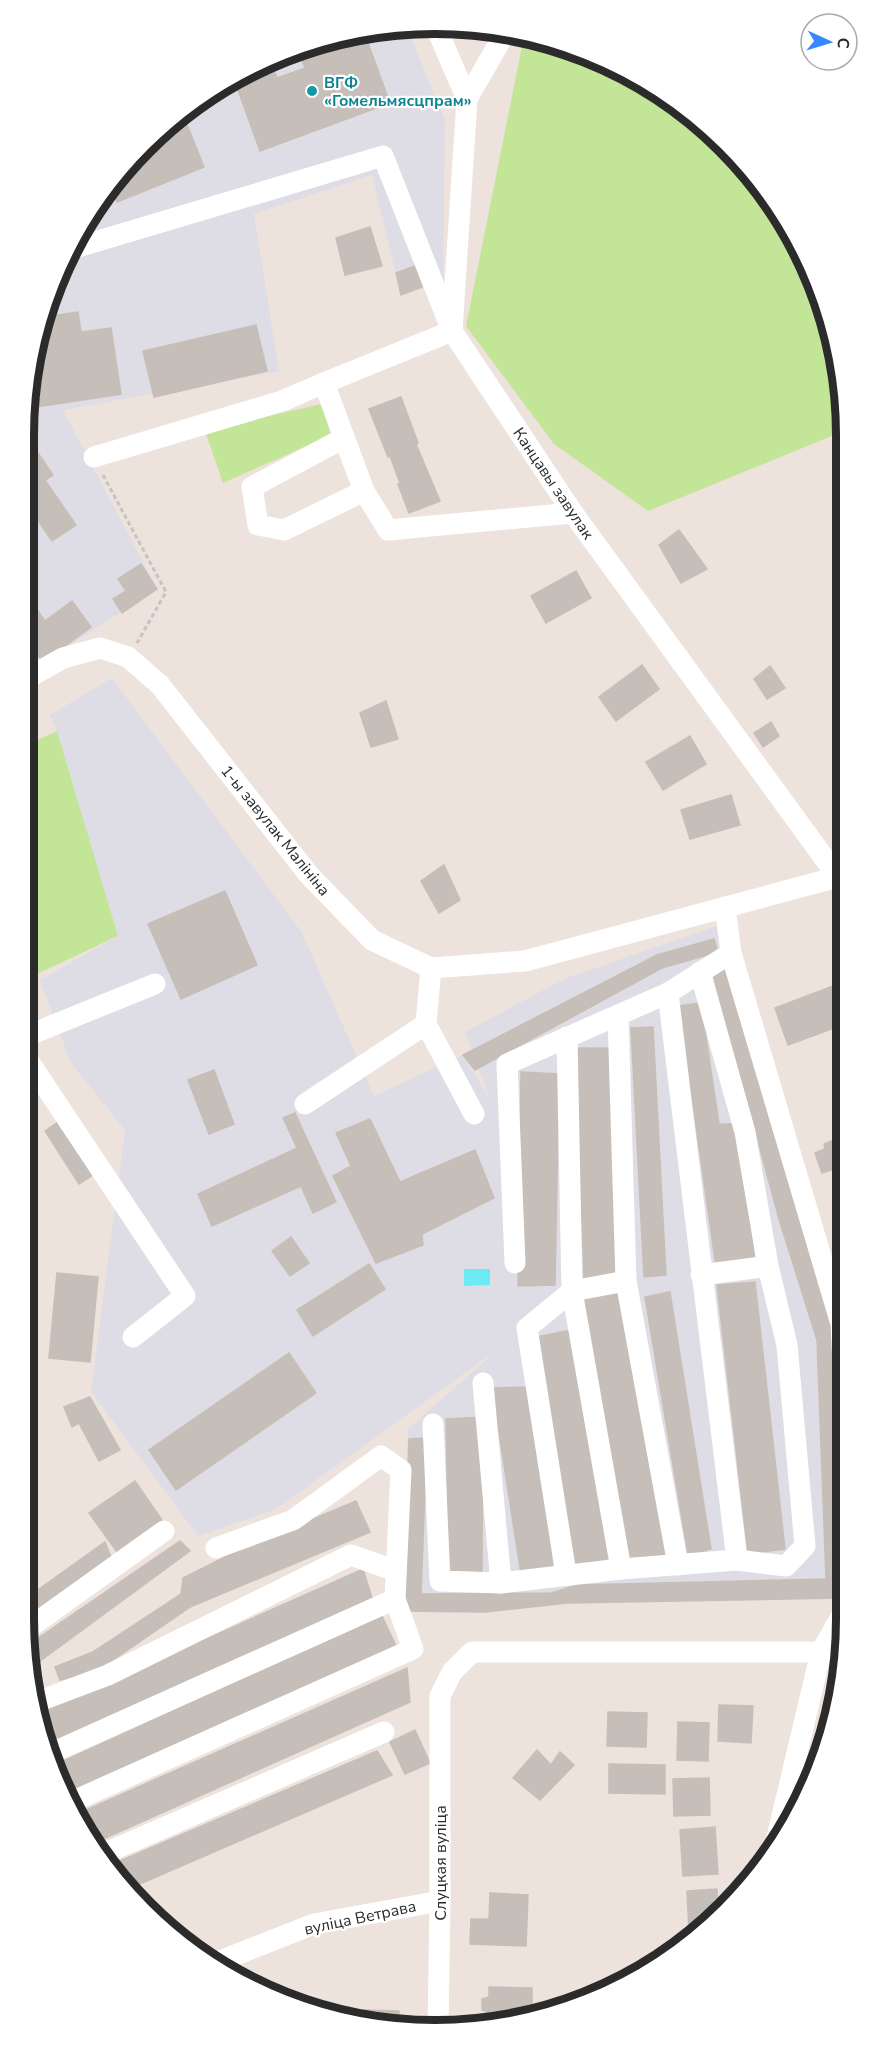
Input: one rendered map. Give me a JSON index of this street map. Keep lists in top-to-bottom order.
{
  "streets": {
    "street": [
      "Канцавы завулак",
      "1-ы завулак Малініна",
      "Слуцкая вуліца",
      "вуліца Ветрава"
    ]
  },
  "crossings": [
    ["Слуцкая вуліца", "вуліца Ветрава"]
  ],
  "places": ["ВГФ «Гомельмясцпрам»"],
  "north": "right"
}
